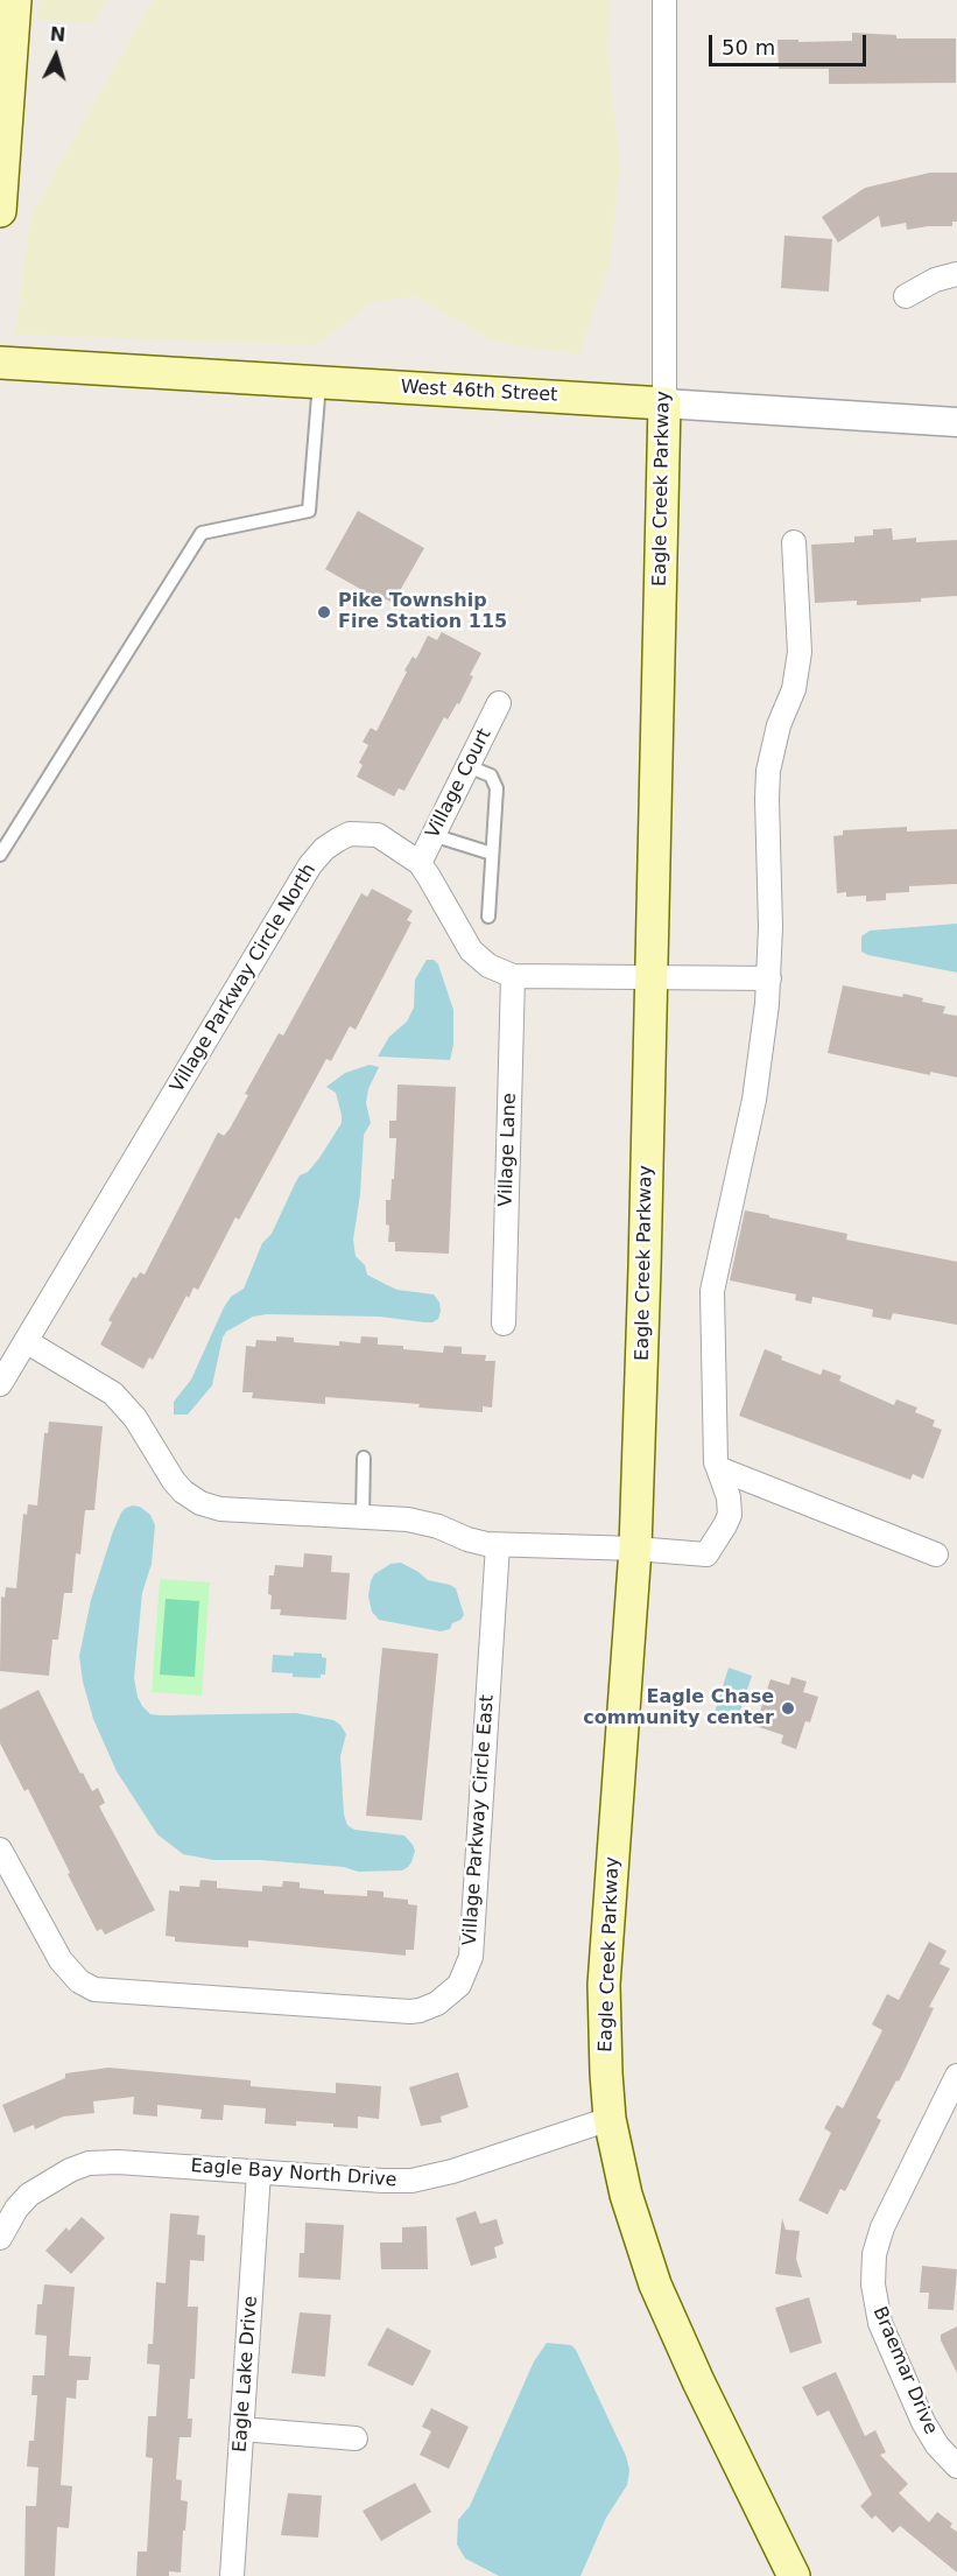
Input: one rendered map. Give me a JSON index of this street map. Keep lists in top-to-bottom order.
{
  "streets": {
    "main road": ["West 46th Street", "Eagle Creek Parkway"],
    "street": [
      "Village Court",
      "Village Parkway Circle North",
      "Village Lane",
      "Village Parkway Circle East",
      "Eagle Bay North Drive",
      "Braemar Drive",
      "Eagle Lake Drive"
    ]
  },
  "crossings": [
    ["West 46th Street", "Eagle Creek Parkway"],
    ["Eagle Creek Parkway", "Village Parkway Circle North"],
    ["Eagle Creek Parkway", "Eagle Bay North Drive"],
    ["Village Court", "Village Parkway Circle North"],
    ["Village Parkway Circle North", "Village Lane"],
    ["Eagle Bay North Drive", "Eagle Lake Drive"]
  ],
  "places": ["Pike Township Fire Station 115", "Eagle Chase community center"],
  "scale_bar": "50 m",
  "north": "top"
}
